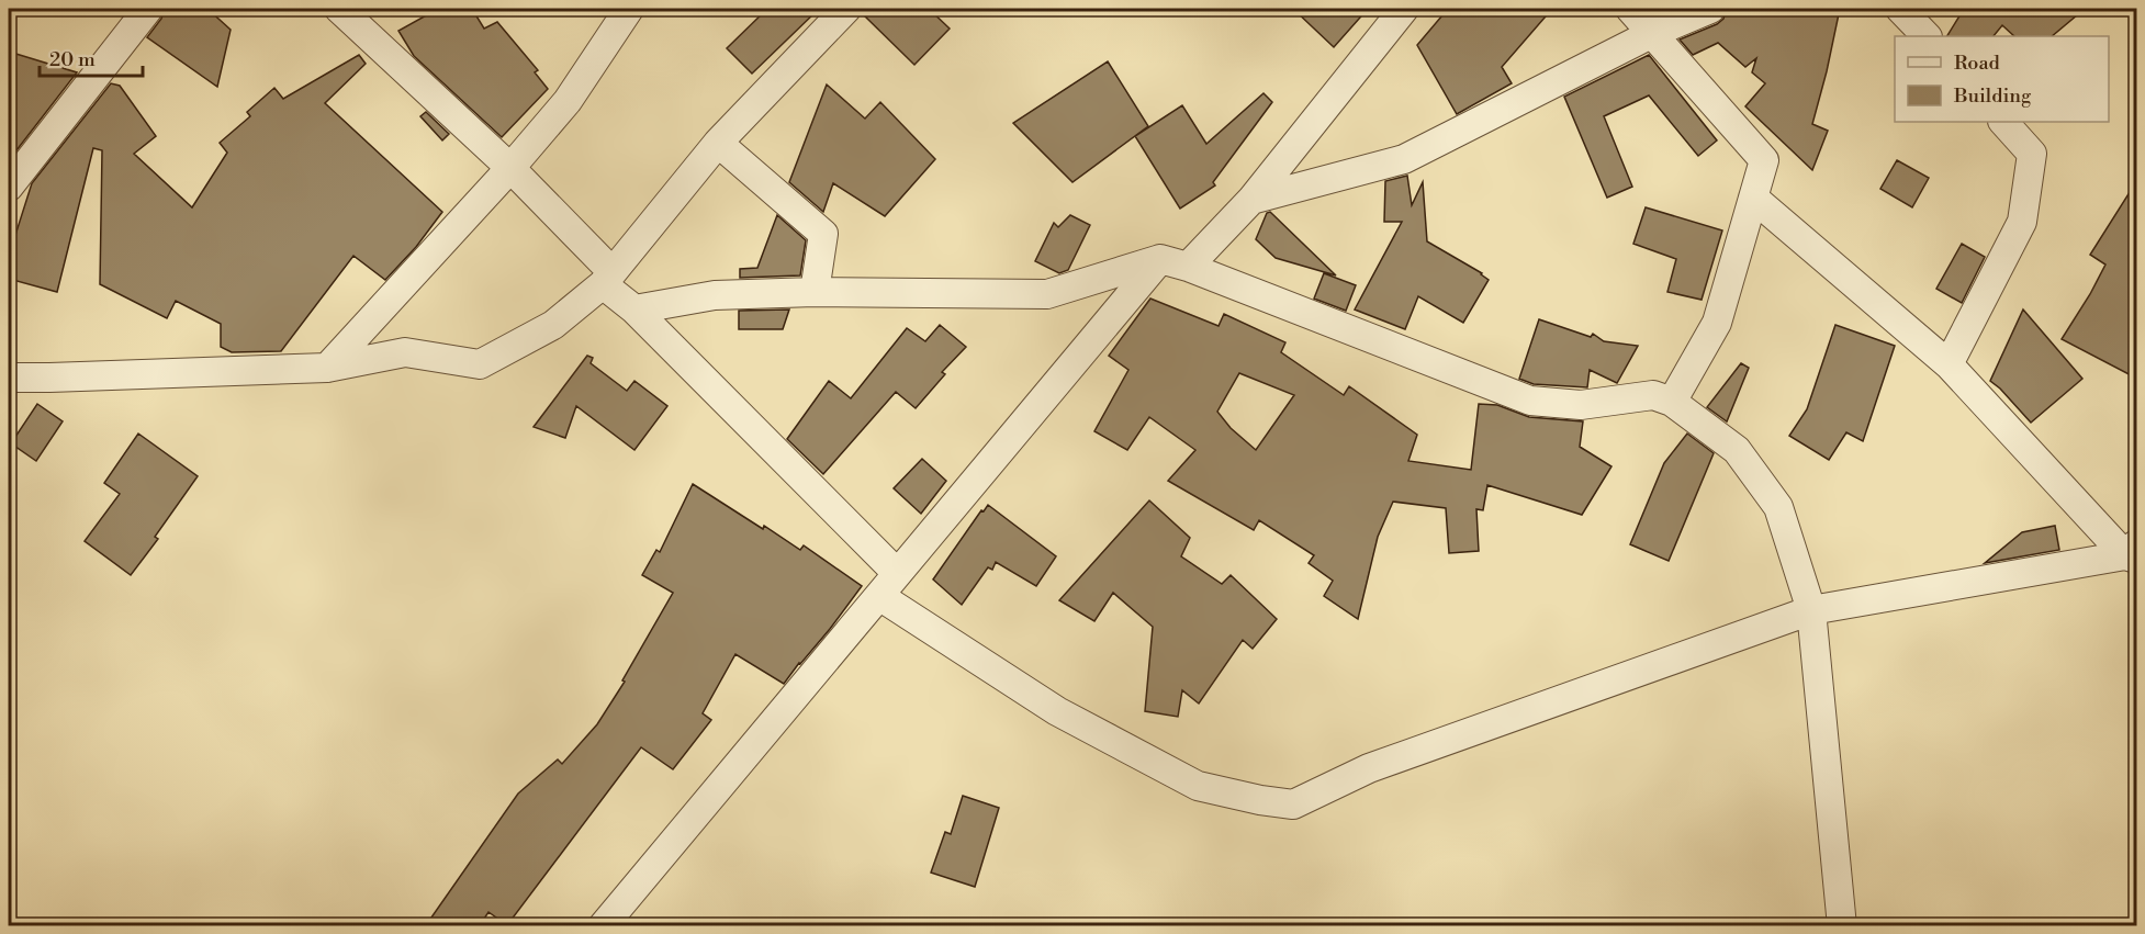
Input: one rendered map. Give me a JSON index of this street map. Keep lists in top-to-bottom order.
{
  "legend": ["Road", "Building"],
  "scale_bar": "20 m"
}
